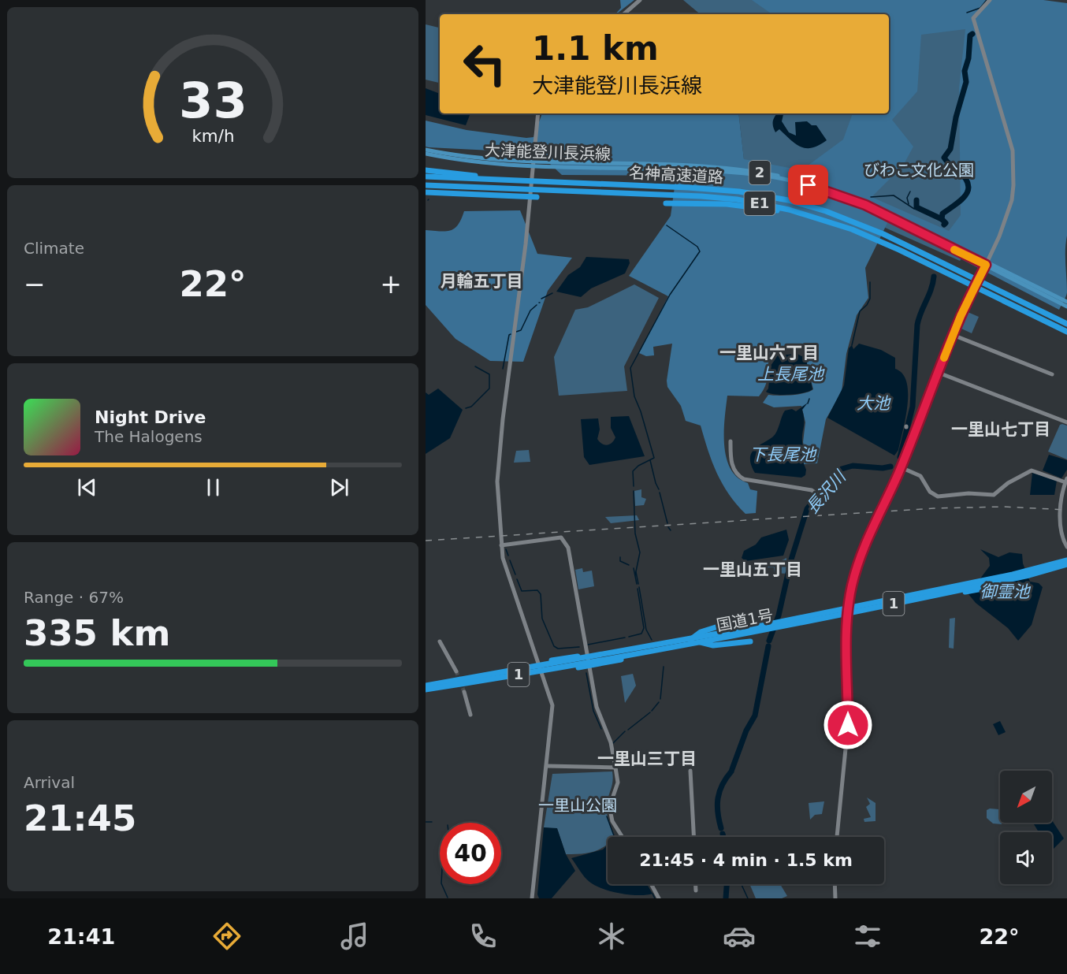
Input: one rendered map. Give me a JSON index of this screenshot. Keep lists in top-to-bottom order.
{
  "streets": {
    "highway": [
      "名神高速道路",
      "E1",
      "1",
      "国道1号"
    ],
    "main road": ["大津能登川長浜線", "2"]
  },
  "districts": [
    "月輪五丁目",
    "一里山六丁目",
    "一里山七丁目",
    "一里山五丁目",
    "一里山三丁目"
  ],
  "water": [
    "上長尾池",
    "大池",
    "下長尾池",
    "長沢川",
    "御霊池"
  ],
  "parks": ["びわこ文化公園", "一里山公園"],
  "north": "bottom left",
  "page": {
    "turn": ["1.1 km", "大津能登川長浜線"],
    "tile": [
      "Climate",
      ["Range · 67%", "335 km"],
      ["Arrival", "21:45"]
    ],
    "heat": ["−", "22°", "+"],
    "song": ["Night Drive", "The Halogens"],
    "limit": "40",
    "trip": "21:45 · 4 min · 1.5 km",
    "tabs": ["21:41", "22°"],
    "gauge": ["33", "km/h"]
  }
}
